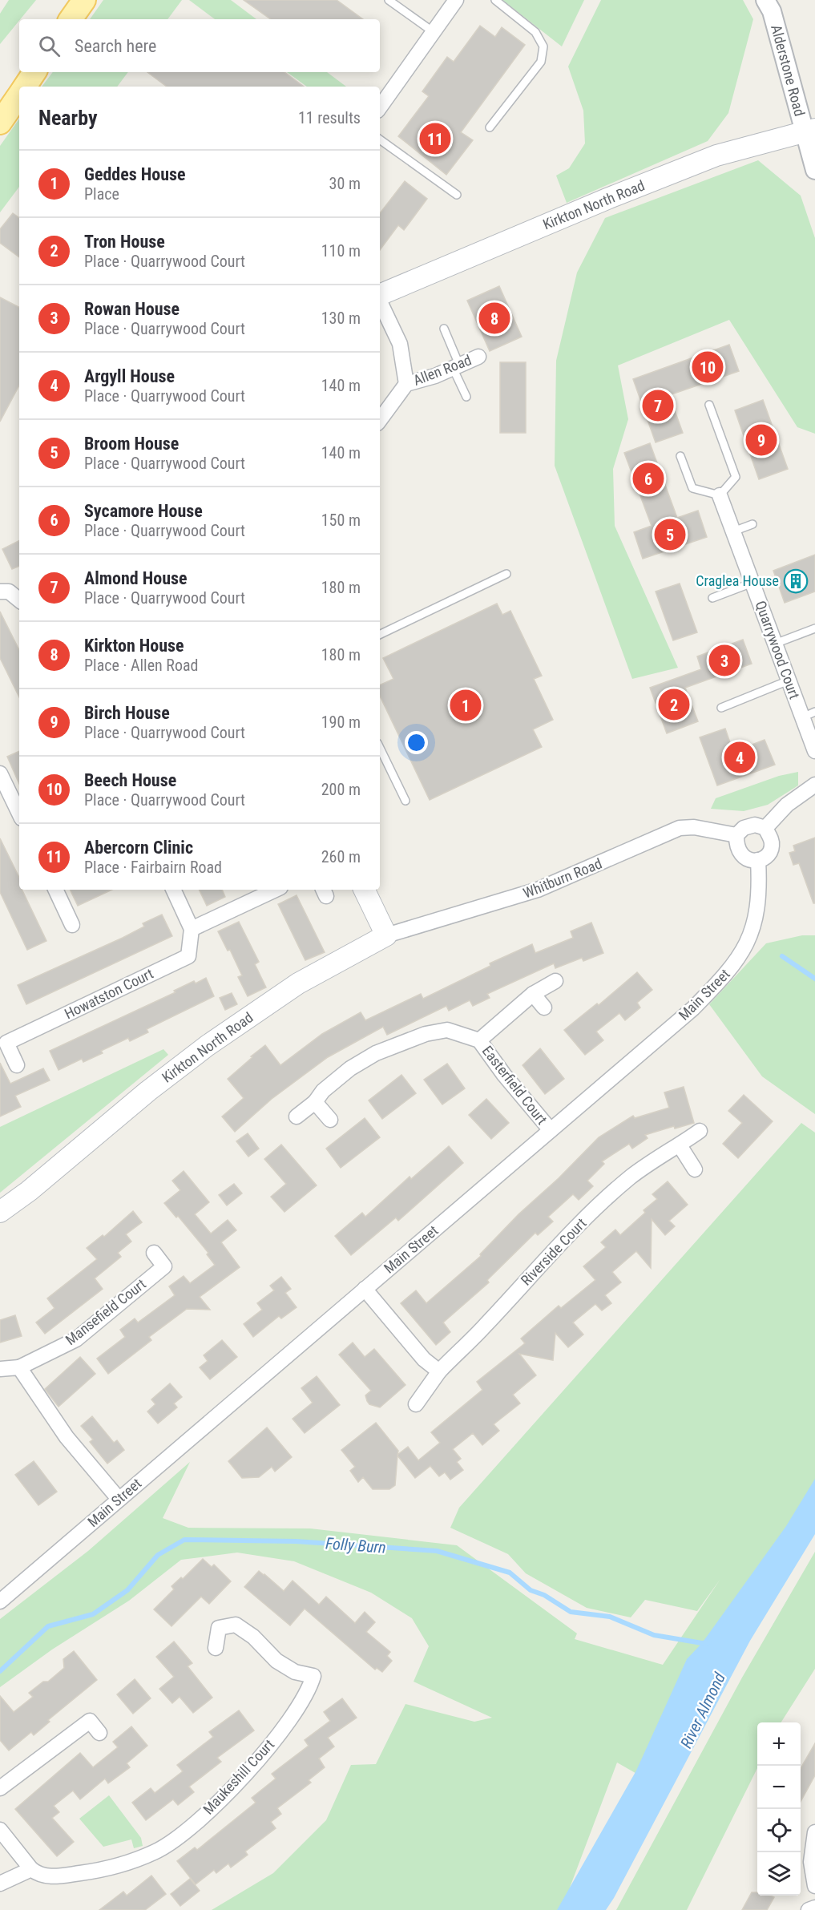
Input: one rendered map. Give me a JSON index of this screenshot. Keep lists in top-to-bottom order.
{
  "streets": {
    "main road": ["Kirkton North Road"],
    "street": [
      "Alderstone Road",
      "Allen Road",
      "Quarrywood Court",
      "Whitburn Road",
      "Howatston Court",
      "Main Street",
      "Easterfield Court",
      "Riverside Court",
      "Mansefield Court",
      "Maukeshill Court"
    ]
  },
  "crossings": [
    ["Alderstone Road", "Kirkton North Road"],
    ["Kirkton North Road", "Whitburn Road"],
    ["Whitburn Road", "Main Street"],
    ["Main Street", "Easterfield Court"]
  ],
  "water": ["Folly Burn", "River Almond"],
  "places": {
    "building": ["Craglea House"]
  },
  "page": {
    "search": "Search here",
    "heading": ["Nearby", "11 results"],
    "pins": [
      "11",
      "8",
      "10",
      "7",
      "9",
      "6",
      "5",
      "3",
      "2",
      "1",
      "4"
    ],
    "list": [
      {
        "mark": "1",
        "name": "Geddes House",
        "note": "Place",
        "value": "30 m"
      },
      {
        "mark": "2",
        "name": "Tron House",
        "note": "Place · Quarrywood Court",
        "value": "110 m"
      },
      {
        "mark": "3",
        "name": "Rowan House",
        "note": "Place · Quarrywood Court",
        "value": "130 m"
      },
      {
        "mark": "4",
        "name": "Argyll House",
        "note": "Place · Quarrywood Court",
        "value": "140 m"
      },
      {
        "mark": "5",
        "name": "Broom House",
        "note": "Place · Quarrywood Court",
        "value": "140 m"
      },
      {
        "mark": "6",
        "name": "Sycamore House",
        "note": "Place · Quarrywood Court",
        "value": "150 m"
      },
      {
        "mark": "7",
        "name": "Almond House",
        "note": "Place · Quarrywood Court",
        "value": "180 m"
      },
      {
        "mark": "8",
        "name": "Kirkton House",
        "note": "Place · Allen Road",
        "value": "180 m"
      },
      {
        "mark": "9",
        "name": "Birch House",
        "note": "Place · Quarrywood Court",
        "value": "190 m"
      },
      {
        "mark": "10",
        "name": "Beech House",
        "note": "Place · Quarrywood Court",
        "value": "200 m"
      },
      {
        "mark": "11",
        "name": "Abercorn Clinic",
        "note": "Place · Fairbairn Road",
        "value": "260 m"
      }
    ],
    "map_buttons": ["+", "−"]
  }
}
